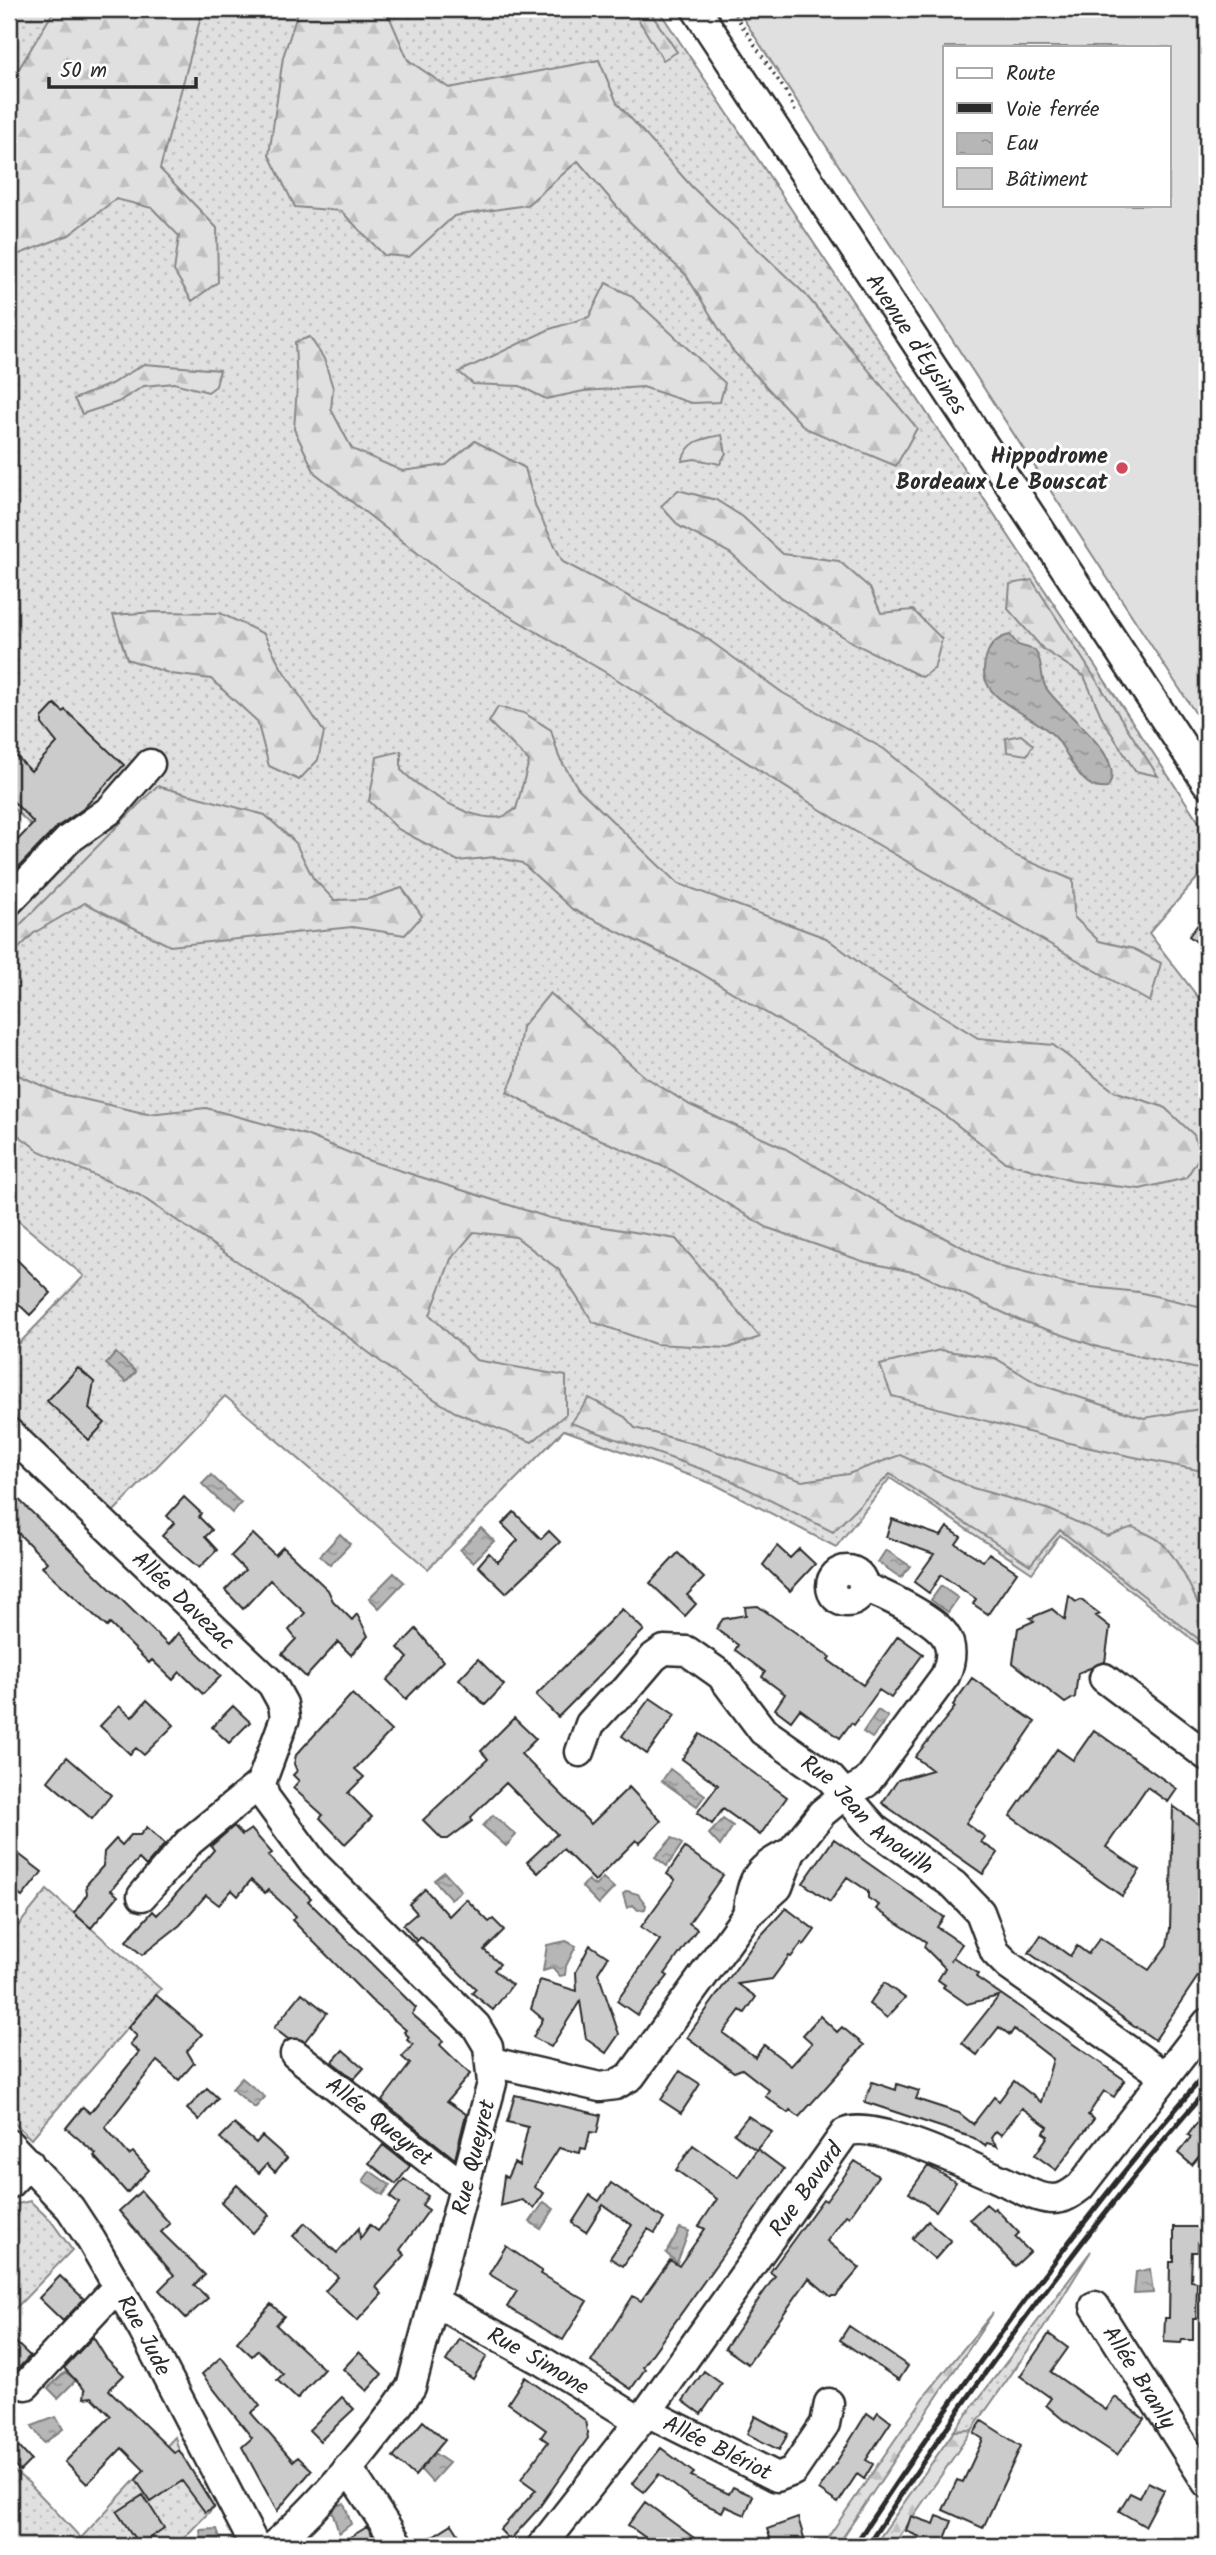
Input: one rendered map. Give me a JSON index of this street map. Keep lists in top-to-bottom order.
{
  "streets": {
    "street": [
      "Avenue d'Eysines",
      "Allée Davezac",
      "Rue Jean Anouilh",
      "Allée Queyret",
      "Rue Queyret",
      "Rue Bavard",
      "Rue Jude",
      "Rue Simone",
      "Allée Branly",
      "Allée Blériot"
    ]
  },
  "crossings": [
    ["Allée Davezac", "Rue Queyret"],
    ["Rue Jean Anouilh", "Rue Bavard"],
    ["Allée Queyret", "Rue Queyret"],
    ["Rue Queyret", "Rue Simone"],
    ["Rue Bavard", "Rue Simone"],
    ["Rue Bavard", "Allée Blériot"],
    ["Rue Simone", "Allée Blériot"]
  ],
  "places": ["Hippodrome Bordeaux Le Bouscat"],
  "legend": [
    "Route",
    "Voie ferrée",
    "Eau",
    "Bâtiment"
  ],
  "scale_bar": "50 m"
}
